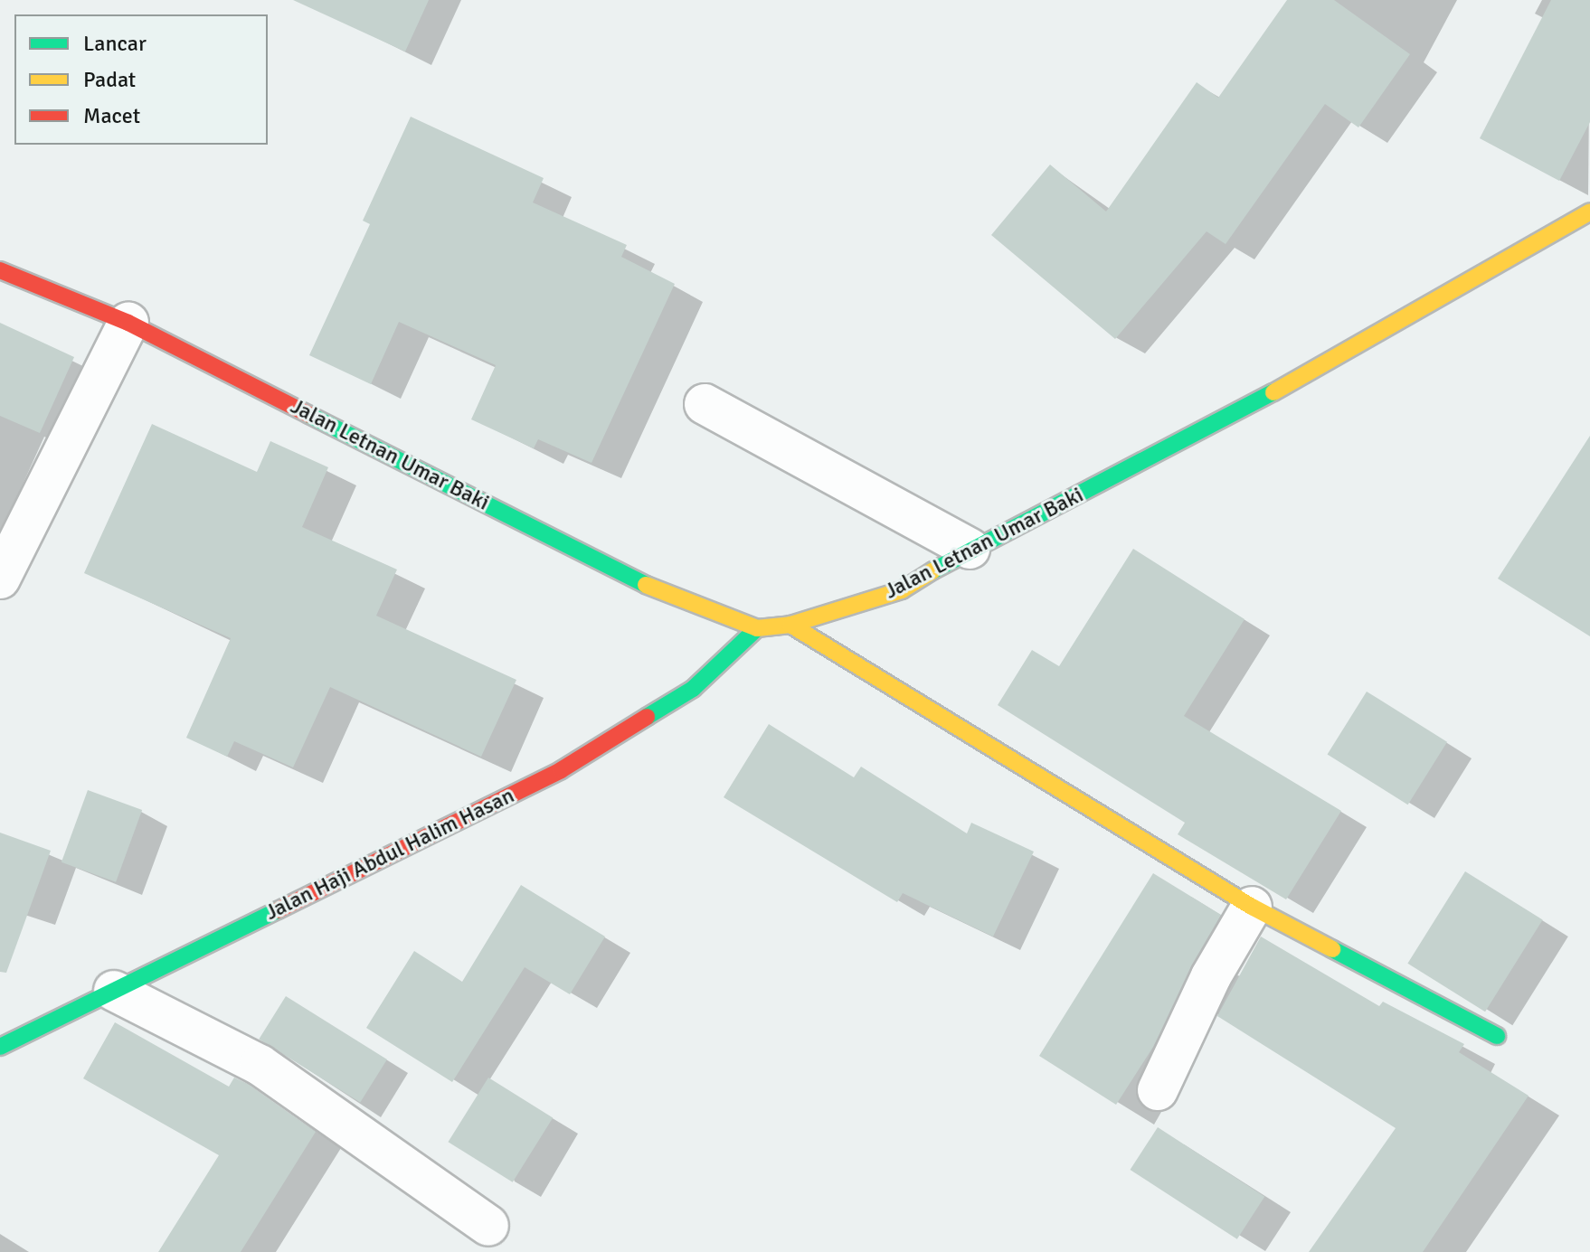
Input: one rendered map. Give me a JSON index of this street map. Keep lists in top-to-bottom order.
{
  "streets": {
    "street": ["Jalan Letnan Umar Baki", "Jalan Haji Abdul Halim Hasan"]
  },
  "crossings": [
    ["Jalan Letnan Umar Baki", "Jalan Haji Abdul Halim Hasan"]
  ],
  "legend": ["Lancar", "Padat", "Macet"]
}
